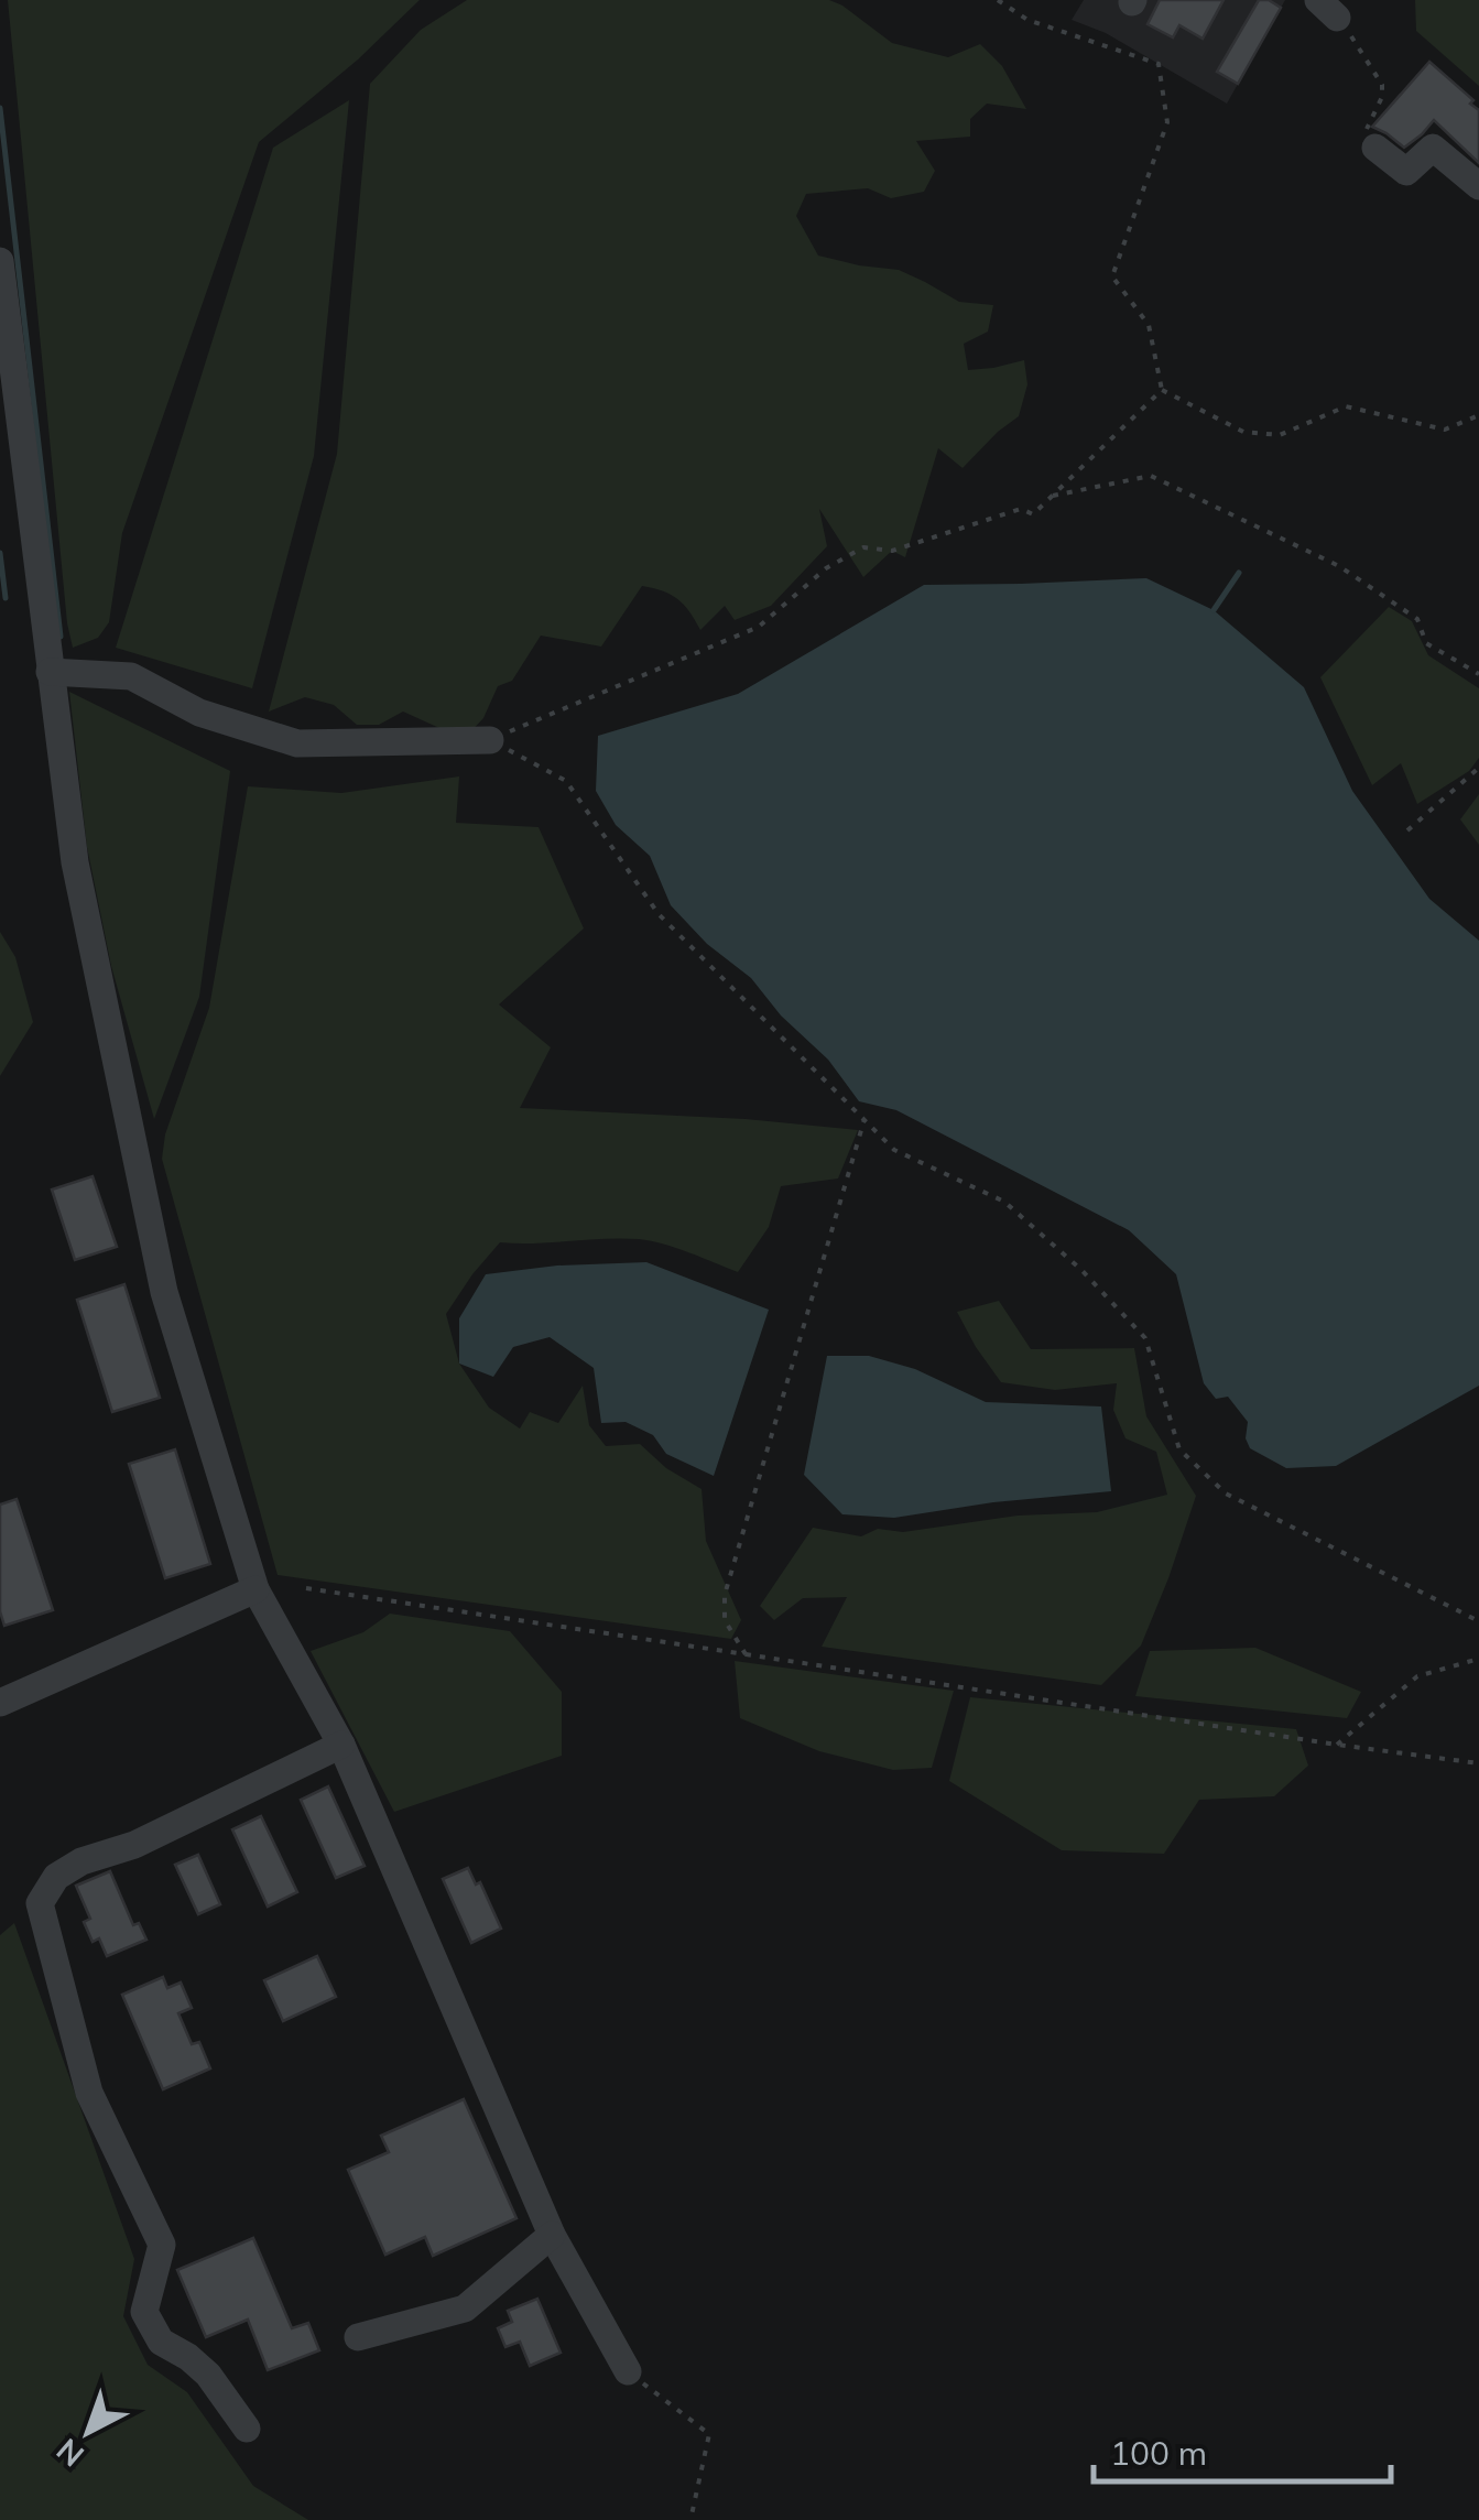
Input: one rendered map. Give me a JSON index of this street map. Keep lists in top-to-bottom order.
{
  "scale_bar": "100 m",
  "north": "bottom left"
}
